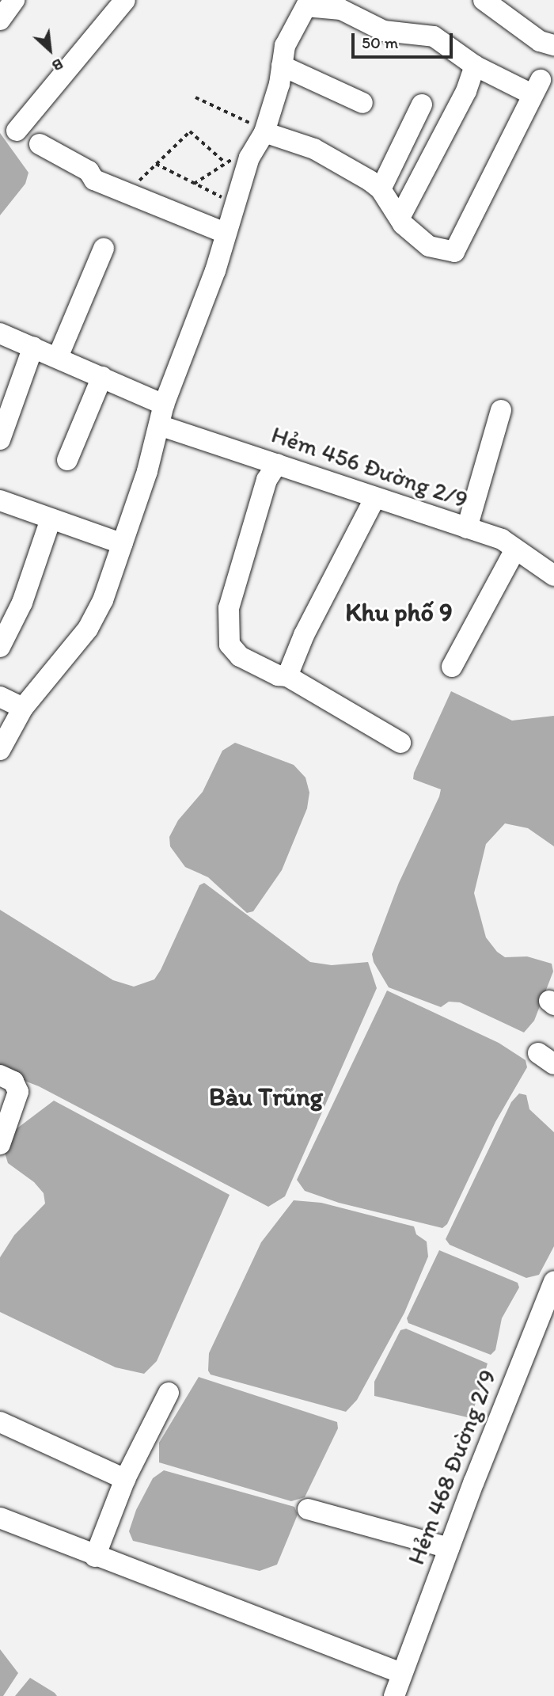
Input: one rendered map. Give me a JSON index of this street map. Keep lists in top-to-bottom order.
{
  "streets": {
    "street": ["Hẻm 456 Đường 2/9", "Hẻm 468 Đường 2/9"]
  },
  "districts": ["Khu phố 9", "Bàu Trũng"],
  "scale_bar": "50 m",
  "north": "bottom right"
}
